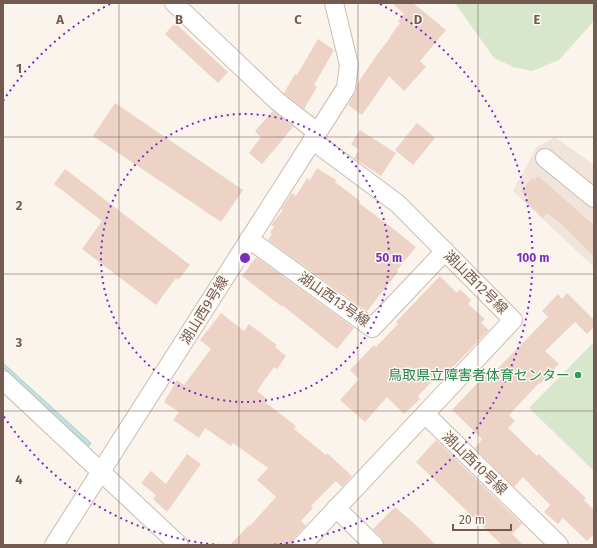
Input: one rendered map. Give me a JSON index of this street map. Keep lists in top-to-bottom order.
{
  "streets": {
    "street": [
      "湖山西12号線",
      "湖山西13号線",
      "湖山西9号線",
      "湖山西10号線"
    ]
  },
  "crossings": [
    ["湖山西12号線", "湖山西13号線"],
    ["湖山西12号線", "湖山西9号線"],
    ["湖山西12号線", "湖山西10号線"],
    ["湖山西13号線", "湖山西9号線"]
  ],
  "places": ["鳥取県立障害者体育センター"],
  "scale_bar": "20 m",
  "grid": {
    "columns": [
      "A",
      "B",
      "C",
      "D",
      "E"
    ],
    "rows": [
      "1",
      "2",
      "3",
      "4"
    ]
  },
  "rings": ["50 m", "100 m"]
}
